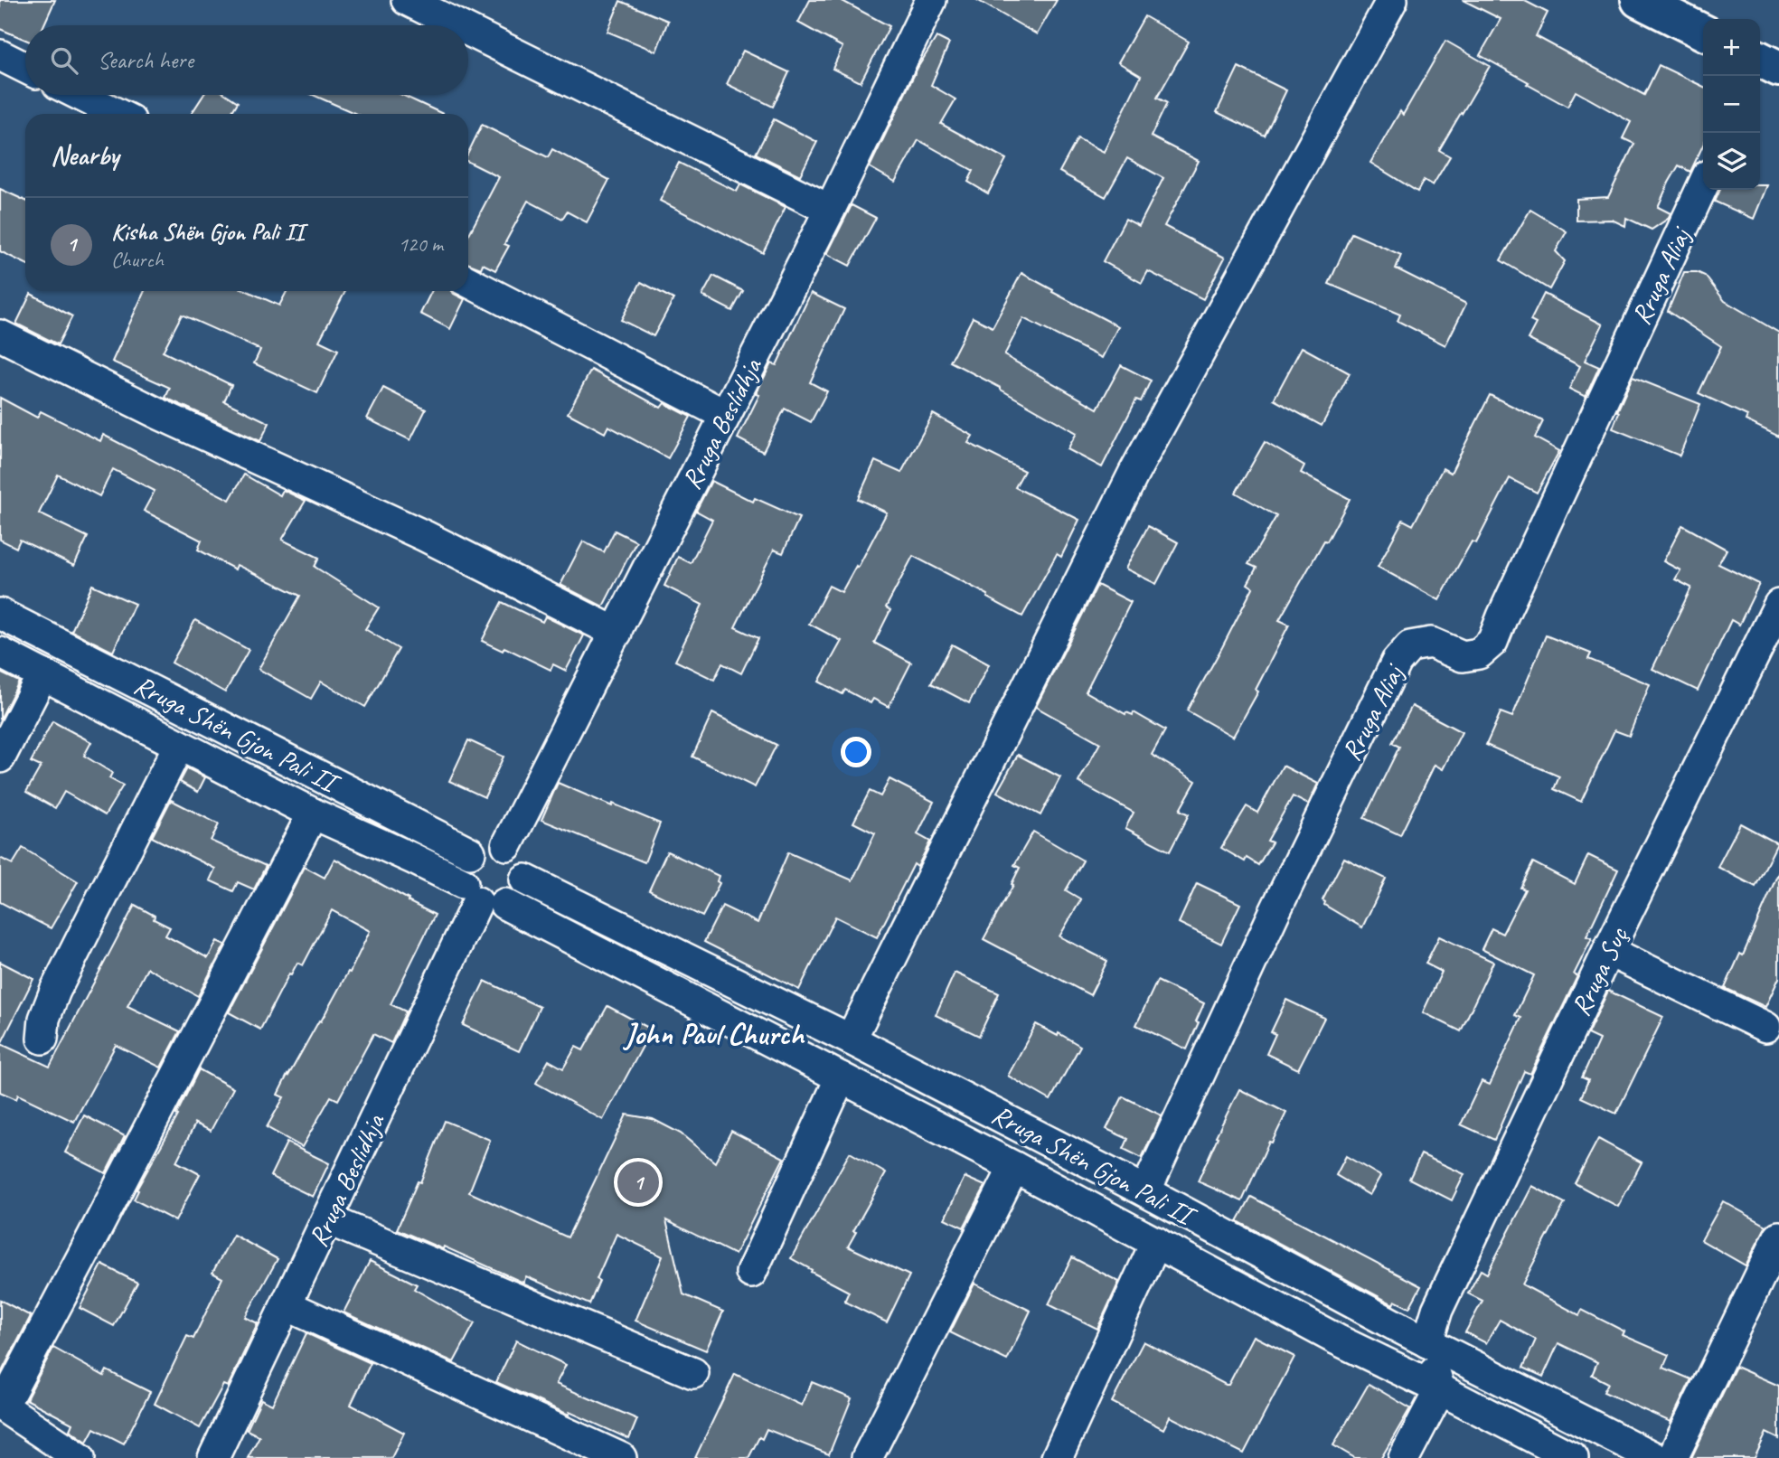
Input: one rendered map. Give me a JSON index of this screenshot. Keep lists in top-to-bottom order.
{
  "streets": {
    "street": [
      "Rruga Aliaj",
      "Rruga Beslidhja",
      "Rruga Shën Gjon Pali II",
      "Rruga Suç"
    ]
  },
  "crossings": [
    ["Rruga Aliaj", "Rruga Shën Gjon Pali II"],
    ["Rruga Beslidhja", "Rruga Shën Gjon Pali II"],
    ["Rruga Shën Gjon Pali II", "Rruga Suç"]
  ],
  "districts": ["John Paul Church"],
  "page": {
    "map_buttons": ["+", "−"],
    "search": "Search here",
    "heading": "Nearby",
    "list": [
      {
        "mark": "1",
        "name": "Kisha Shën Gjon Pali II",
        "note": "Church",
        "value": "120 m"
      }
    ],
    "pins": "1"
  }
}
